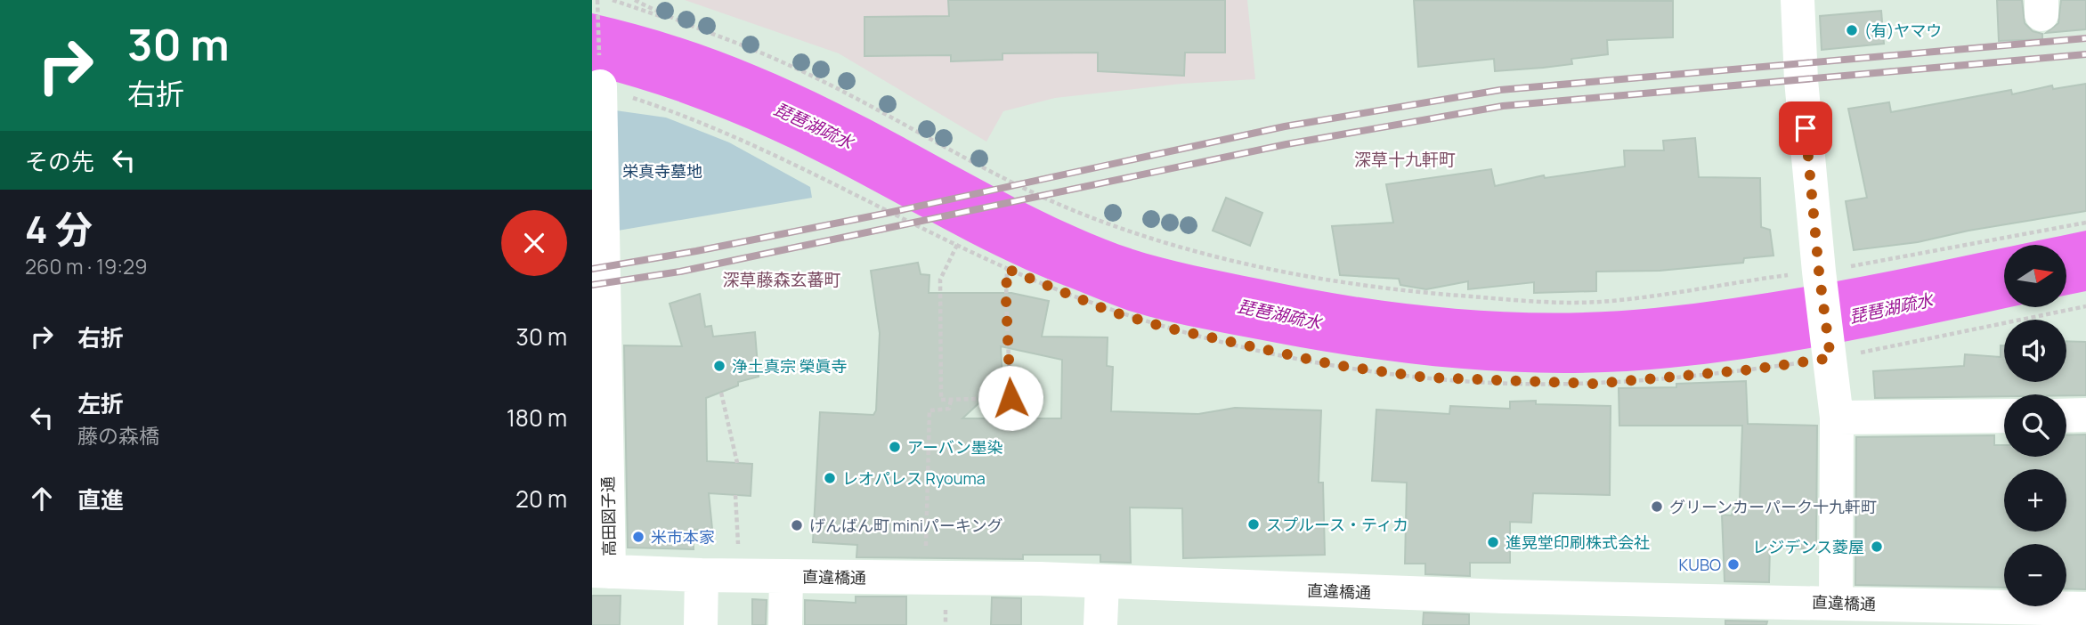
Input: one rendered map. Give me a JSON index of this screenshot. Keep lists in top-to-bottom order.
{
  "streets": {
    "street": ["高田図子通", "直違橋通"]
  },
  "crossings": [
    ["高田図子通", "直違橋通"]
  ],
  "districts": ["深草十九軒町", "深草藤森玄蕃町"],
  "water": ["琵琶湖疏水"],
  "parks": ["栄真寺墓地"],
  "places": [
    "(有)ヤマウ",
    "浄土真宗 榮眞寺",
    "アーバン墨染",
    "レオパレス Ryouma",
    "グリーンカーパーク十九軒町",
    "スプルース・ティカ",
    "げんばん町 miniパーキング",
    "米市本家",
    "進晃堂印刷株式会社",
    "レジデンス菱屋",
    "KUBO"
  ],
  "north": "right",
  "page": {
    "turn": ["30 m", "右折"],
    "then": "その先",
    "heading": ["4 分", "260 m · 19:29"],
    "map_buttons": ["+", "−"],
    "list": [
      {
        "name": "右折",
        "value": "30 m"
      },
      {
        "name": "左折",
        "note": "藤の森橋",
        "value": "180 m"
      },
      {
        "name": "直進",
        "value": "20 m"
      }
    ]
  }
}
